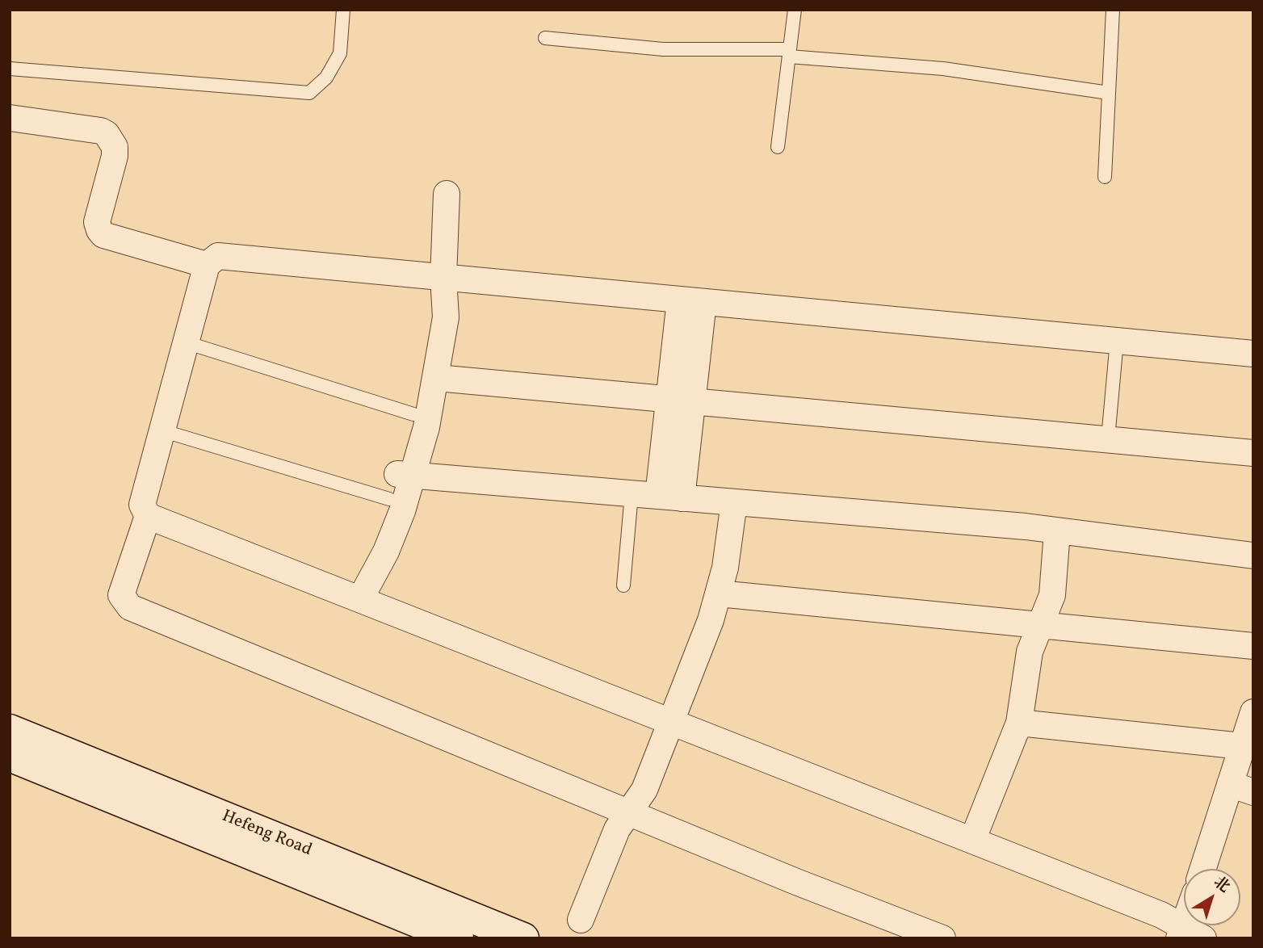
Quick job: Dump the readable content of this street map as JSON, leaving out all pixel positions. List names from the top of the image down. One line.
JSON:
{"streets":{"street":["Hefeng Road"]},"north":"top right"}
